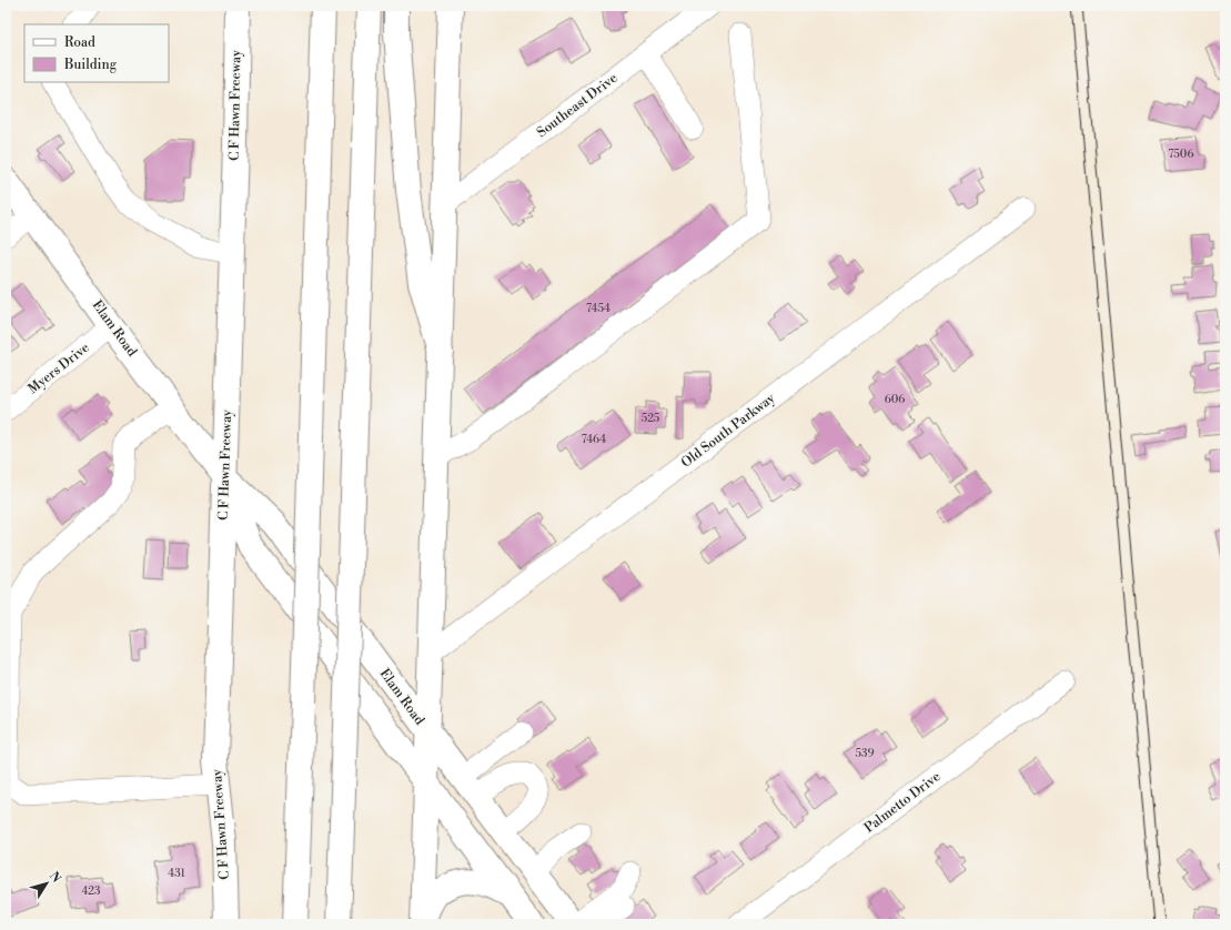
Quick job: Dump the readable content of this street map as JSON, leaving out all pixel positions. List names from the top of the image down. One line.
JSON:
{"streets":{"main road":["C F Hawn Freeway","Elam Road"],"street":["Southeast Drive","Myers Drive","Old South Parkway","Palmetto Drive"]},"crossings":[["C F Hawn Freeway","Elam Road"],["Elam Road","Myers Drive"]],"house_numbers":["7506","7454","606","525","7464","539","431","423"],"legend":["Road","Building"],"north":"top right"}
